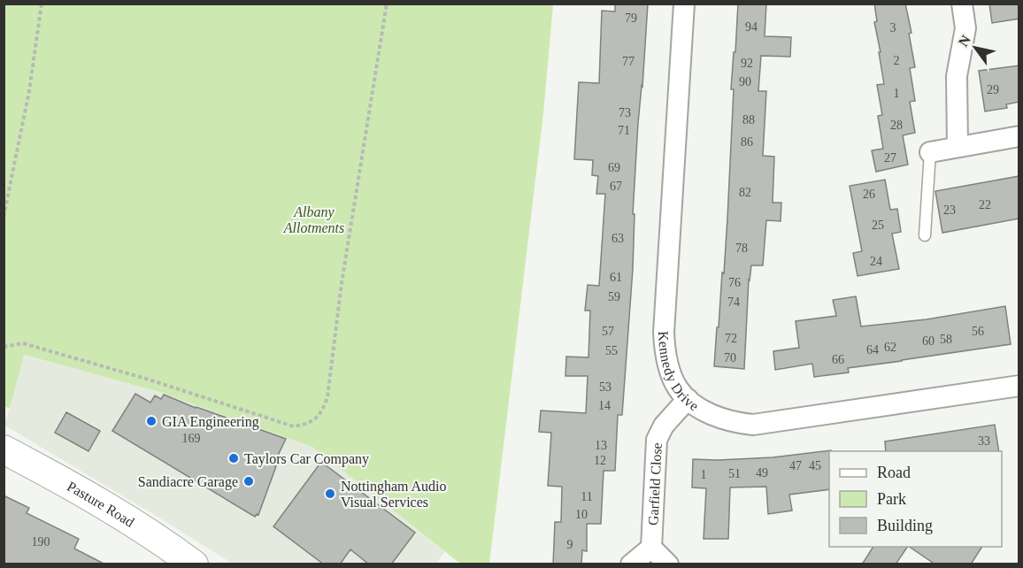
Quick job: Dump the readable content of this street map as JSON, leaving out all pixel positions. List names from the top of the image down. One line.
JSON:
{"streets":{"main road":["Pasture Road"],"street":["Kennedy Drive","Garfield Close"]},"crossings":[["Kennedy Drive","Garfield Close"]],"parks":["Albany Allotments"],"places":["GIA Engineering","Taylors Car Company","Sandiacre Garage","Nottingham Audio Visual Services"],"house_numbers":["79","94","3","2","77","92","90","29","1","73","88","28","71","86","27","69","67","82","26","22","23","25","63","78","24","61","76","59","74","57","56","72","58","60","62","64","55","70","66","53","14","169","33","13","12","47","45","49","51","1","11","10","190","9"],"legend":["Road","Park","Building"],"north":"top left"}
